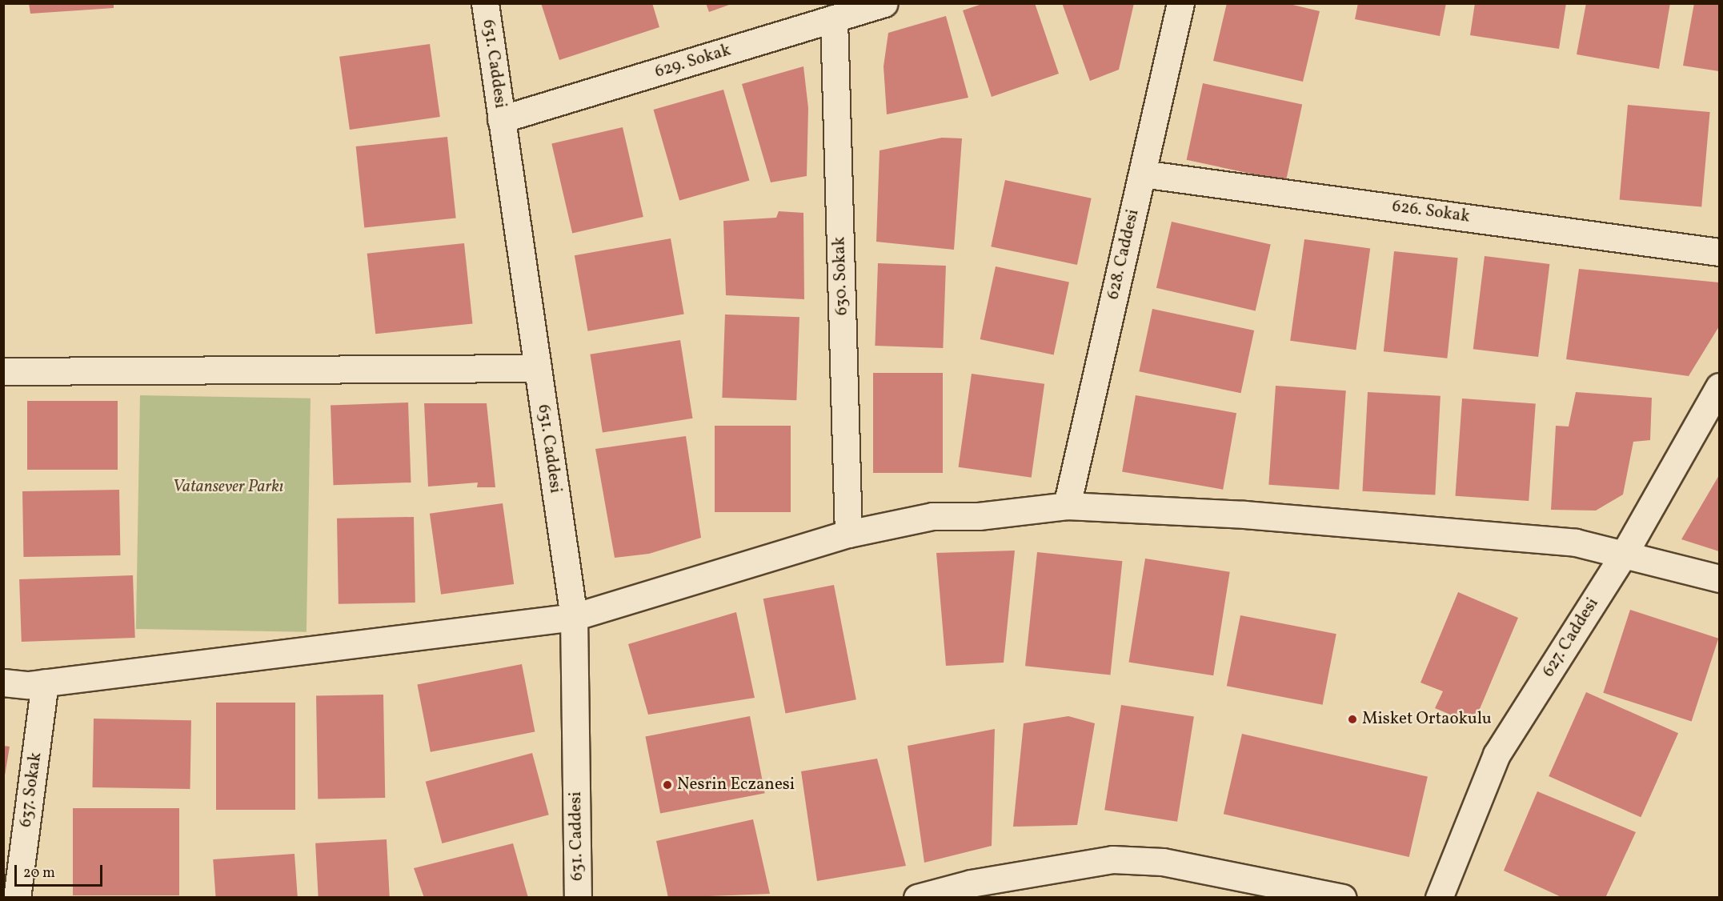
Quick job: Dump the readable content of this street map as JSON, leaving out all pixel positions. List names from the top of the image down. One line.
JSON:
{"streets":{"street":["629. Sokak","631. Caddesi","626. Sokak","628. Caddesi","630. Sokak","627. Caddesi","637. Sokak"]},"crossings":[["629. Sokak","631. Caddesi"],["629. Sokak","630. Sokak"],["626. Sokak","628. Caddesi"]],"parks":["Vatansever Parkı"],"places":["Misket Ortaokulu","Nesrin Eczanesi"],"scale_bar":"20 m"}
